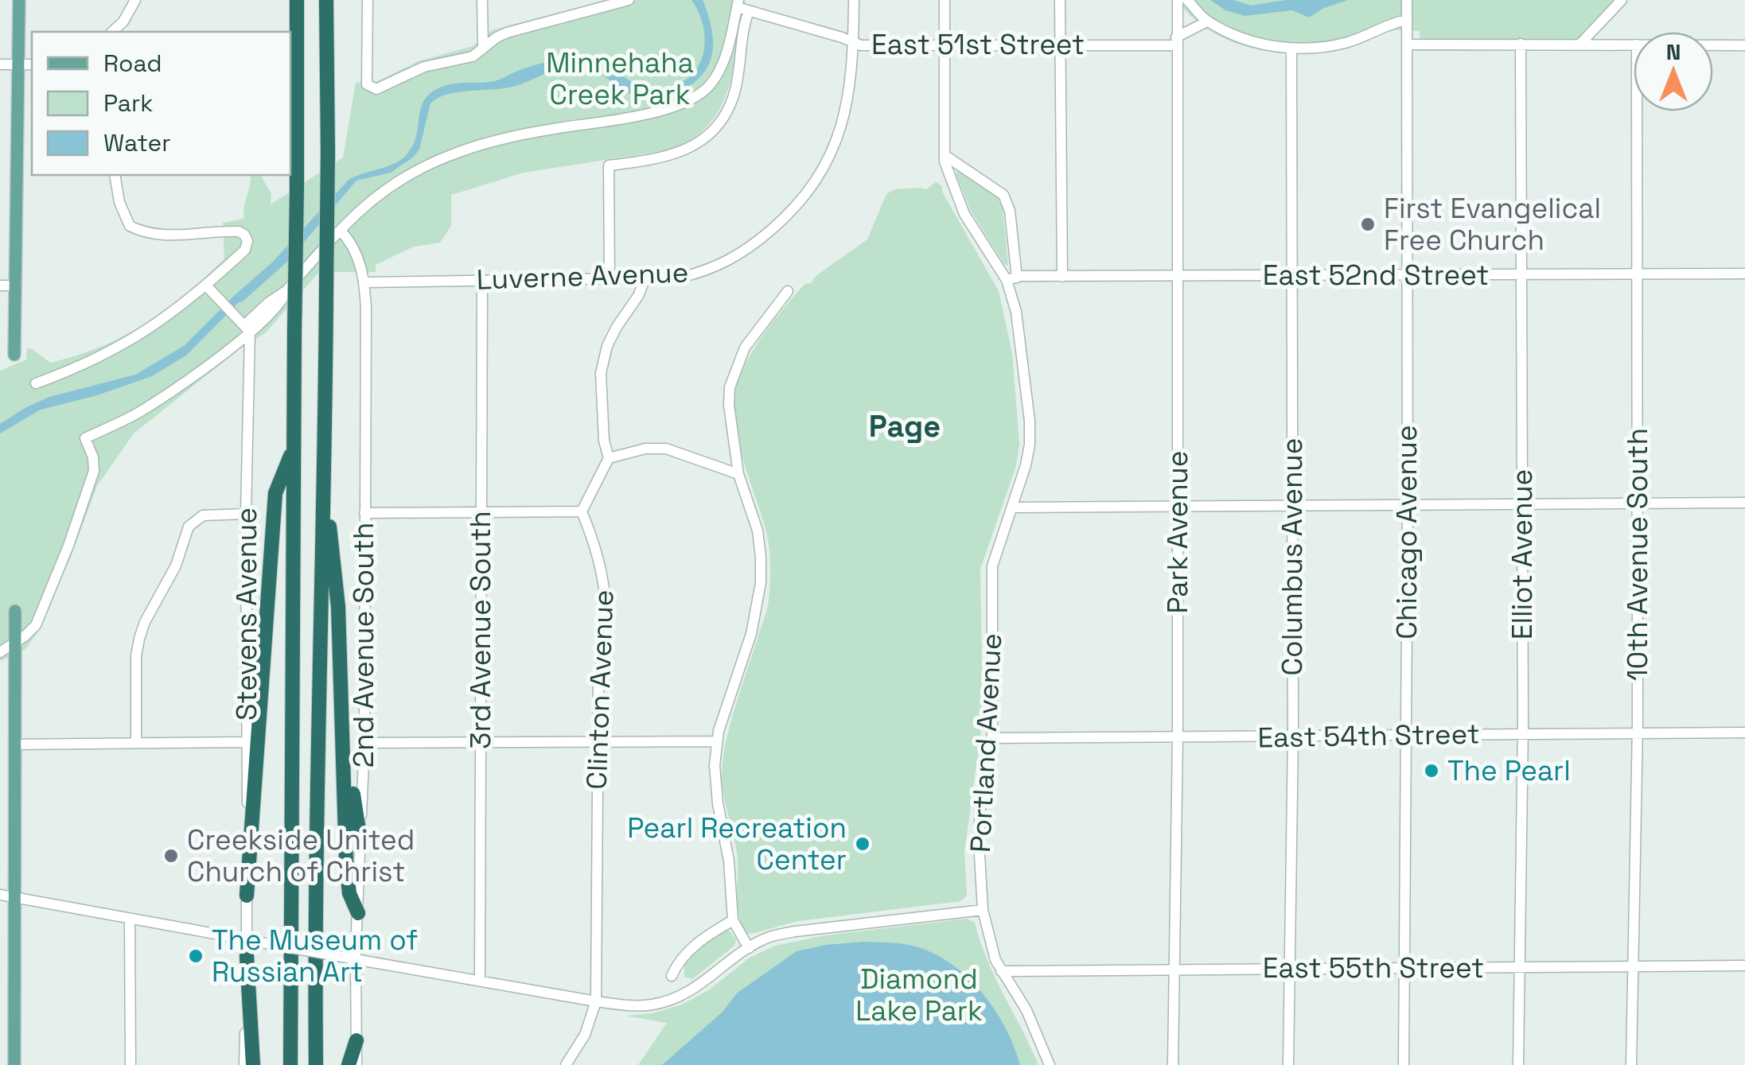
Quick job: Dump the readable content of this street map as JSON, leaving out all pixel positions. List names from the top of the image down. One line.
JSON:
{"streets":{"street":["East 51st Street","East 52nd Street","Luverne Avenue","Park Avenue","Chicago Avenue","Elliot Avenue","10th Avenue South","Columbus Avenue","Stevens Avenue","3rd Avenue South","2nd Avenue South","Clinton Avenue","East 54th Street","Portland Avenue","East 55th Street"]},"crossings":[["East 51st Street","Luverne Avenue"],["East 51st Street","Park Avenue"],["East 51st Street","Portland Avenue"],["East 52nd Street","Park Avenue"],["East 52nd Street","Chicago Avenue"],["East 52nd Street","Elliot Avenue"],["East 52nd Street","10th Avenue South"],["East 52nd Street","Columbus Avenue"],["East 52nd Street","Portland Avenue"],["Luverne Avenue","3rd Avenue South"],["Luverne Avenue","2nd Avenue South"],["Park Avenue","East 54th Street"],["Park Avenue","East 55th Street"],["Chicago Avenue","East 54th Street"],["Chicago Avenue","East 55th Street"],["Elliot Avenue","East 54th Street"],["Elliot Avenue","East 55th Street"],["10th Avenue South","East 54th Street"],["10th Avenue South","East 55th Street"],["Columbus Avenue","East 54th Street"],["Columbus Avenue","East 55th Street"],["East 54th Street","Portland Avenue"],["Portland Avenue","East 55th Street"]],"districts":["Page"],"parks":["Minnehaha Creek Park","Diamond Lake Park"],"places":["First Evangelical Free Church","The Pearl","Pearl Recreation Center","Creekside United Church of Christ","The Museum of Russian Art"],"legend":["Road","Park","Water"],"north":"top"}
